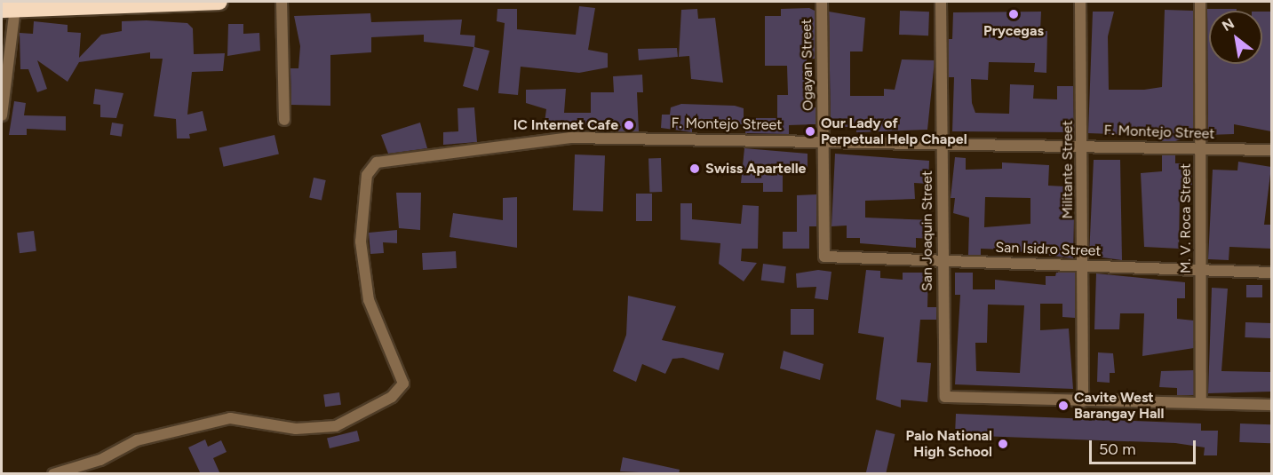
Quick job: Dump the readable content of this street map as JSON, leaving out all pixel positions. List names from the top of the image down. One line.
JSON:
{"streets":{"street":["Ogayan Street","F. Montejo Street","Militante Street","M. V. Roca Street","San Joaquin Street","San Isidro Street"]},"crossings":[["Ogayan Street","F. Montejo Street"],["Ogayan Street","San Isidro Street"],["F. Montejo Street","Militante Street"],["F. Montejo Street","M. V. Roca Street"],["F. Montejo Street","San Joaquin Street"],["Militante Street","San Joaquin Street"],["Militante Street","San Isidro Street"],["M. V. Roca Street","San Isidro Street"],["San Joaquin Street","San Isidro Street"]],"places":["Prycegas","IC Internet Cafe","Our Lady of Perpetual Help Chapel","Swiss Apartelle","Cavite West Barangay Hall","Palo National High School"],"scale_bar":"50 m","north":"top left"}
